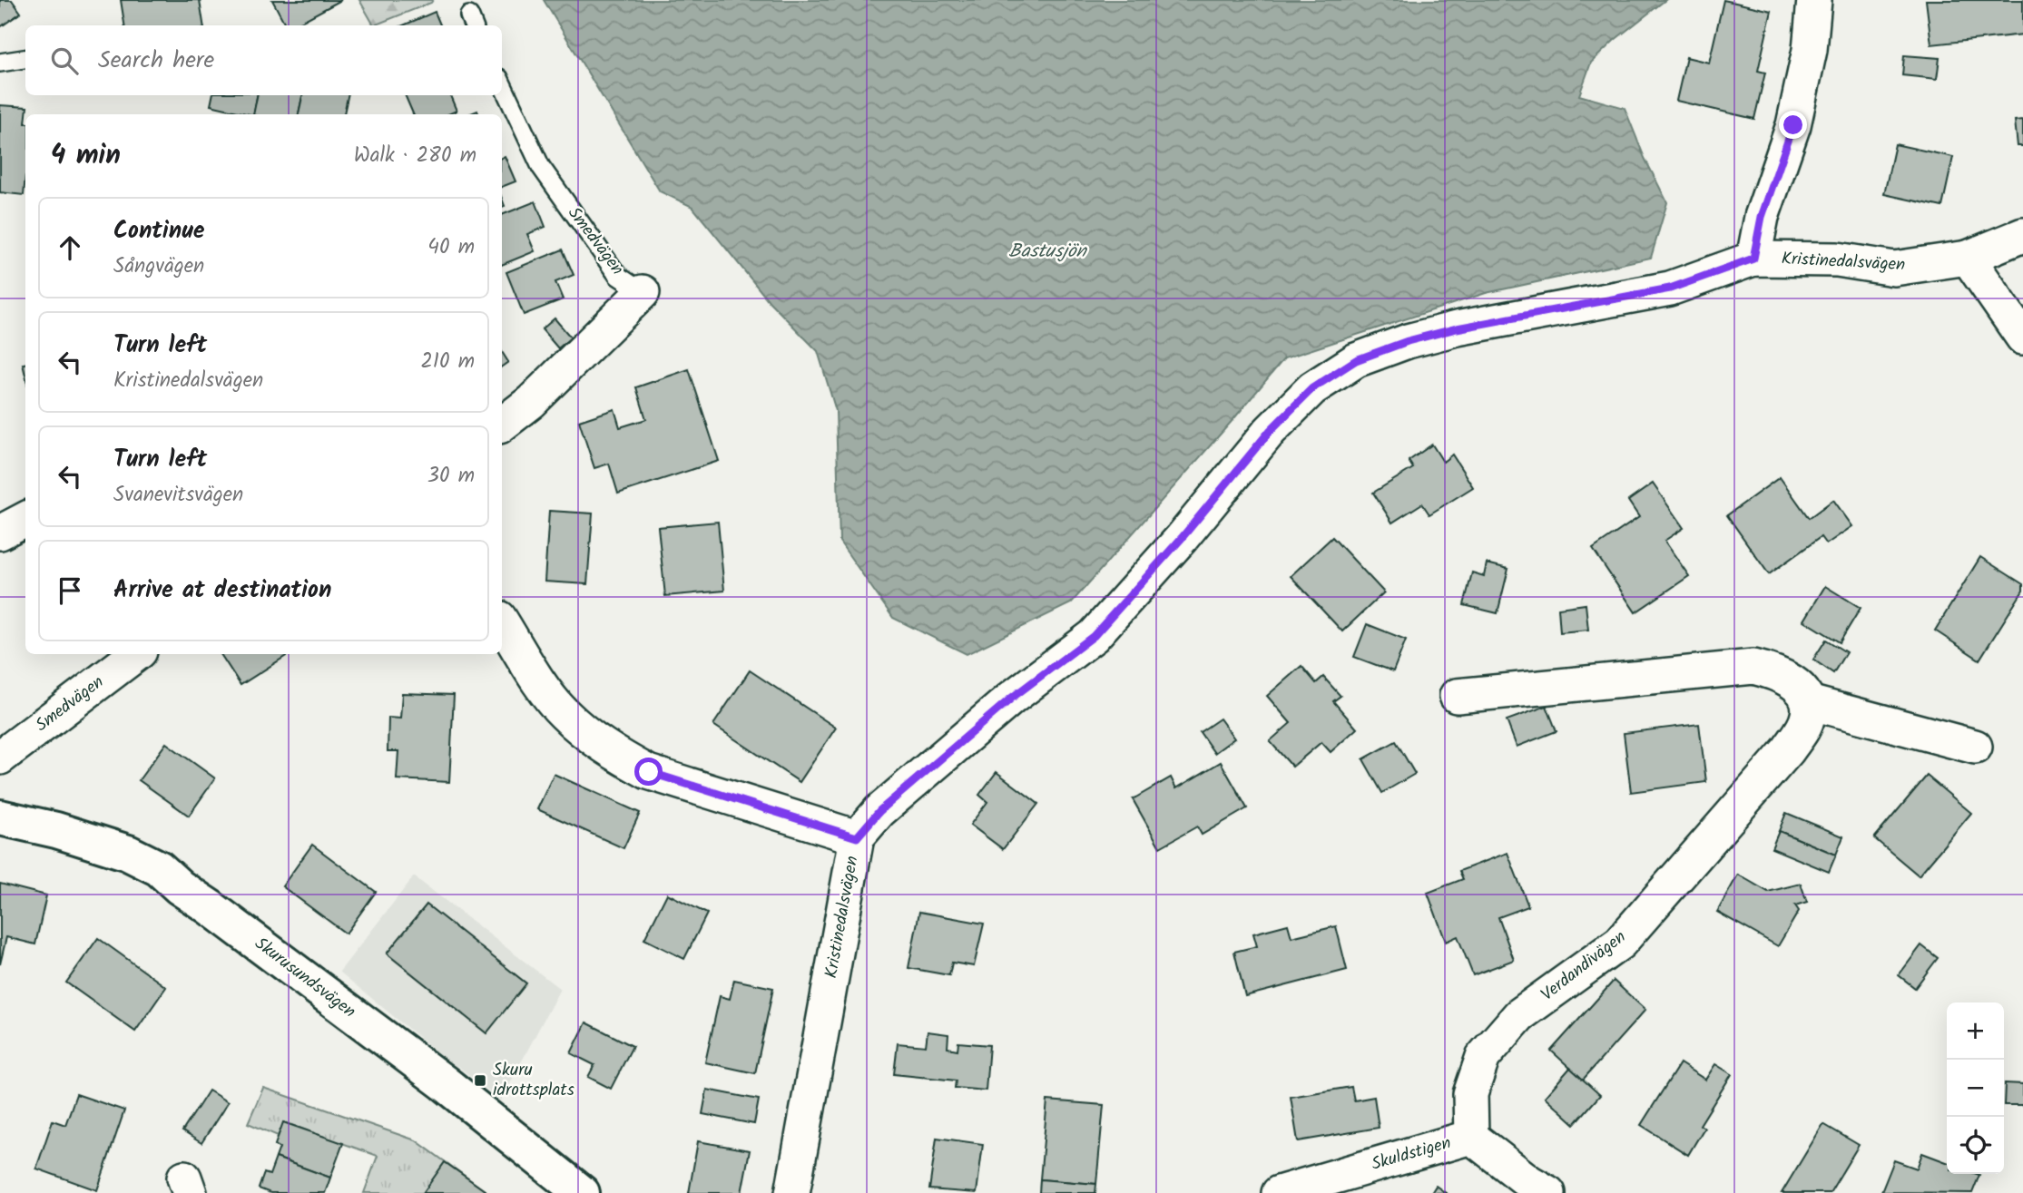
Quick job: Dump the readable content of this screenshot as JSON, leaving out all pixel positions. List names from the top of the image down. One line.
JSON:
{"streets":{"street":["Smedvägen","Kristinedalsvägen","Verdandivägen","Skurusundsvägen","Skuldstigen"]},"crossings":[["Verdandivägen","Skuldstigen"]],"water":["Bastusjön"],"places":{"transit":["Skuru idrottsplats"]},"page":{"search":"Search here","heading":["4 min","Walk · 280 m"],"list":[["Continue","Sångvägen","40 m"],["Turn left","Kristinedalsvägen","210 m"],["Turn left","Svanevitsvägen","30 m"],"Arrive at destination"],"map_buttons":["+","−"]}}
